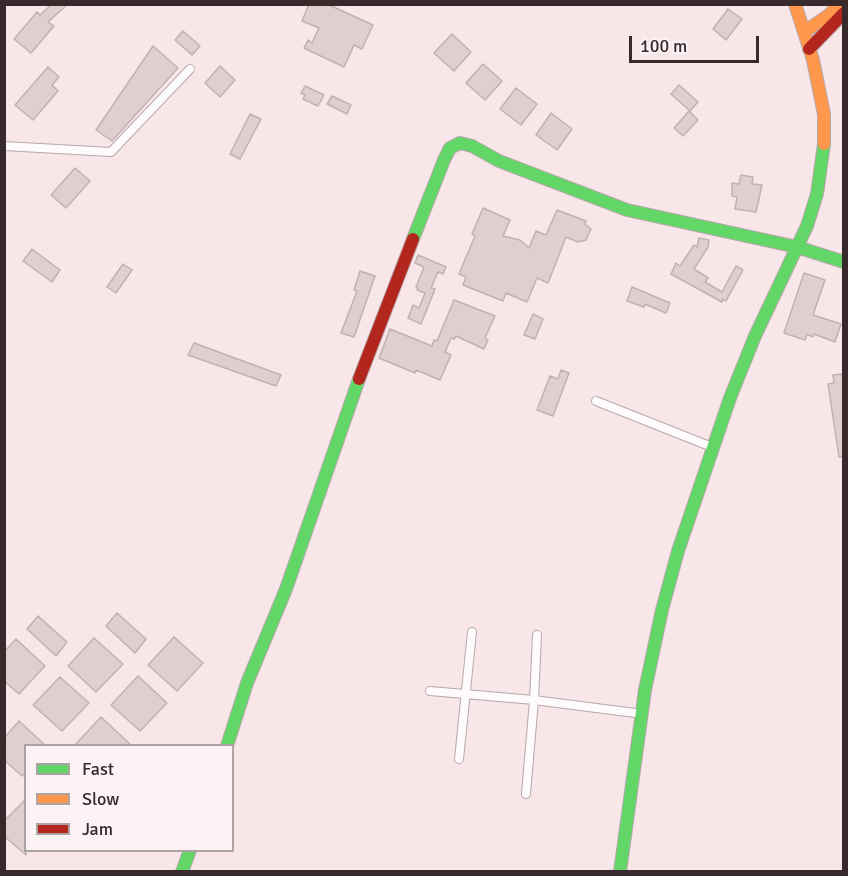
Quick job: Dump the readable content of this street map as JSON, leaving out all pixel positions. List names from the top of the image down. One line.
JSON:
{"legend":["Fast","Slow","Jam"],"scale_bar":"100 m"}
